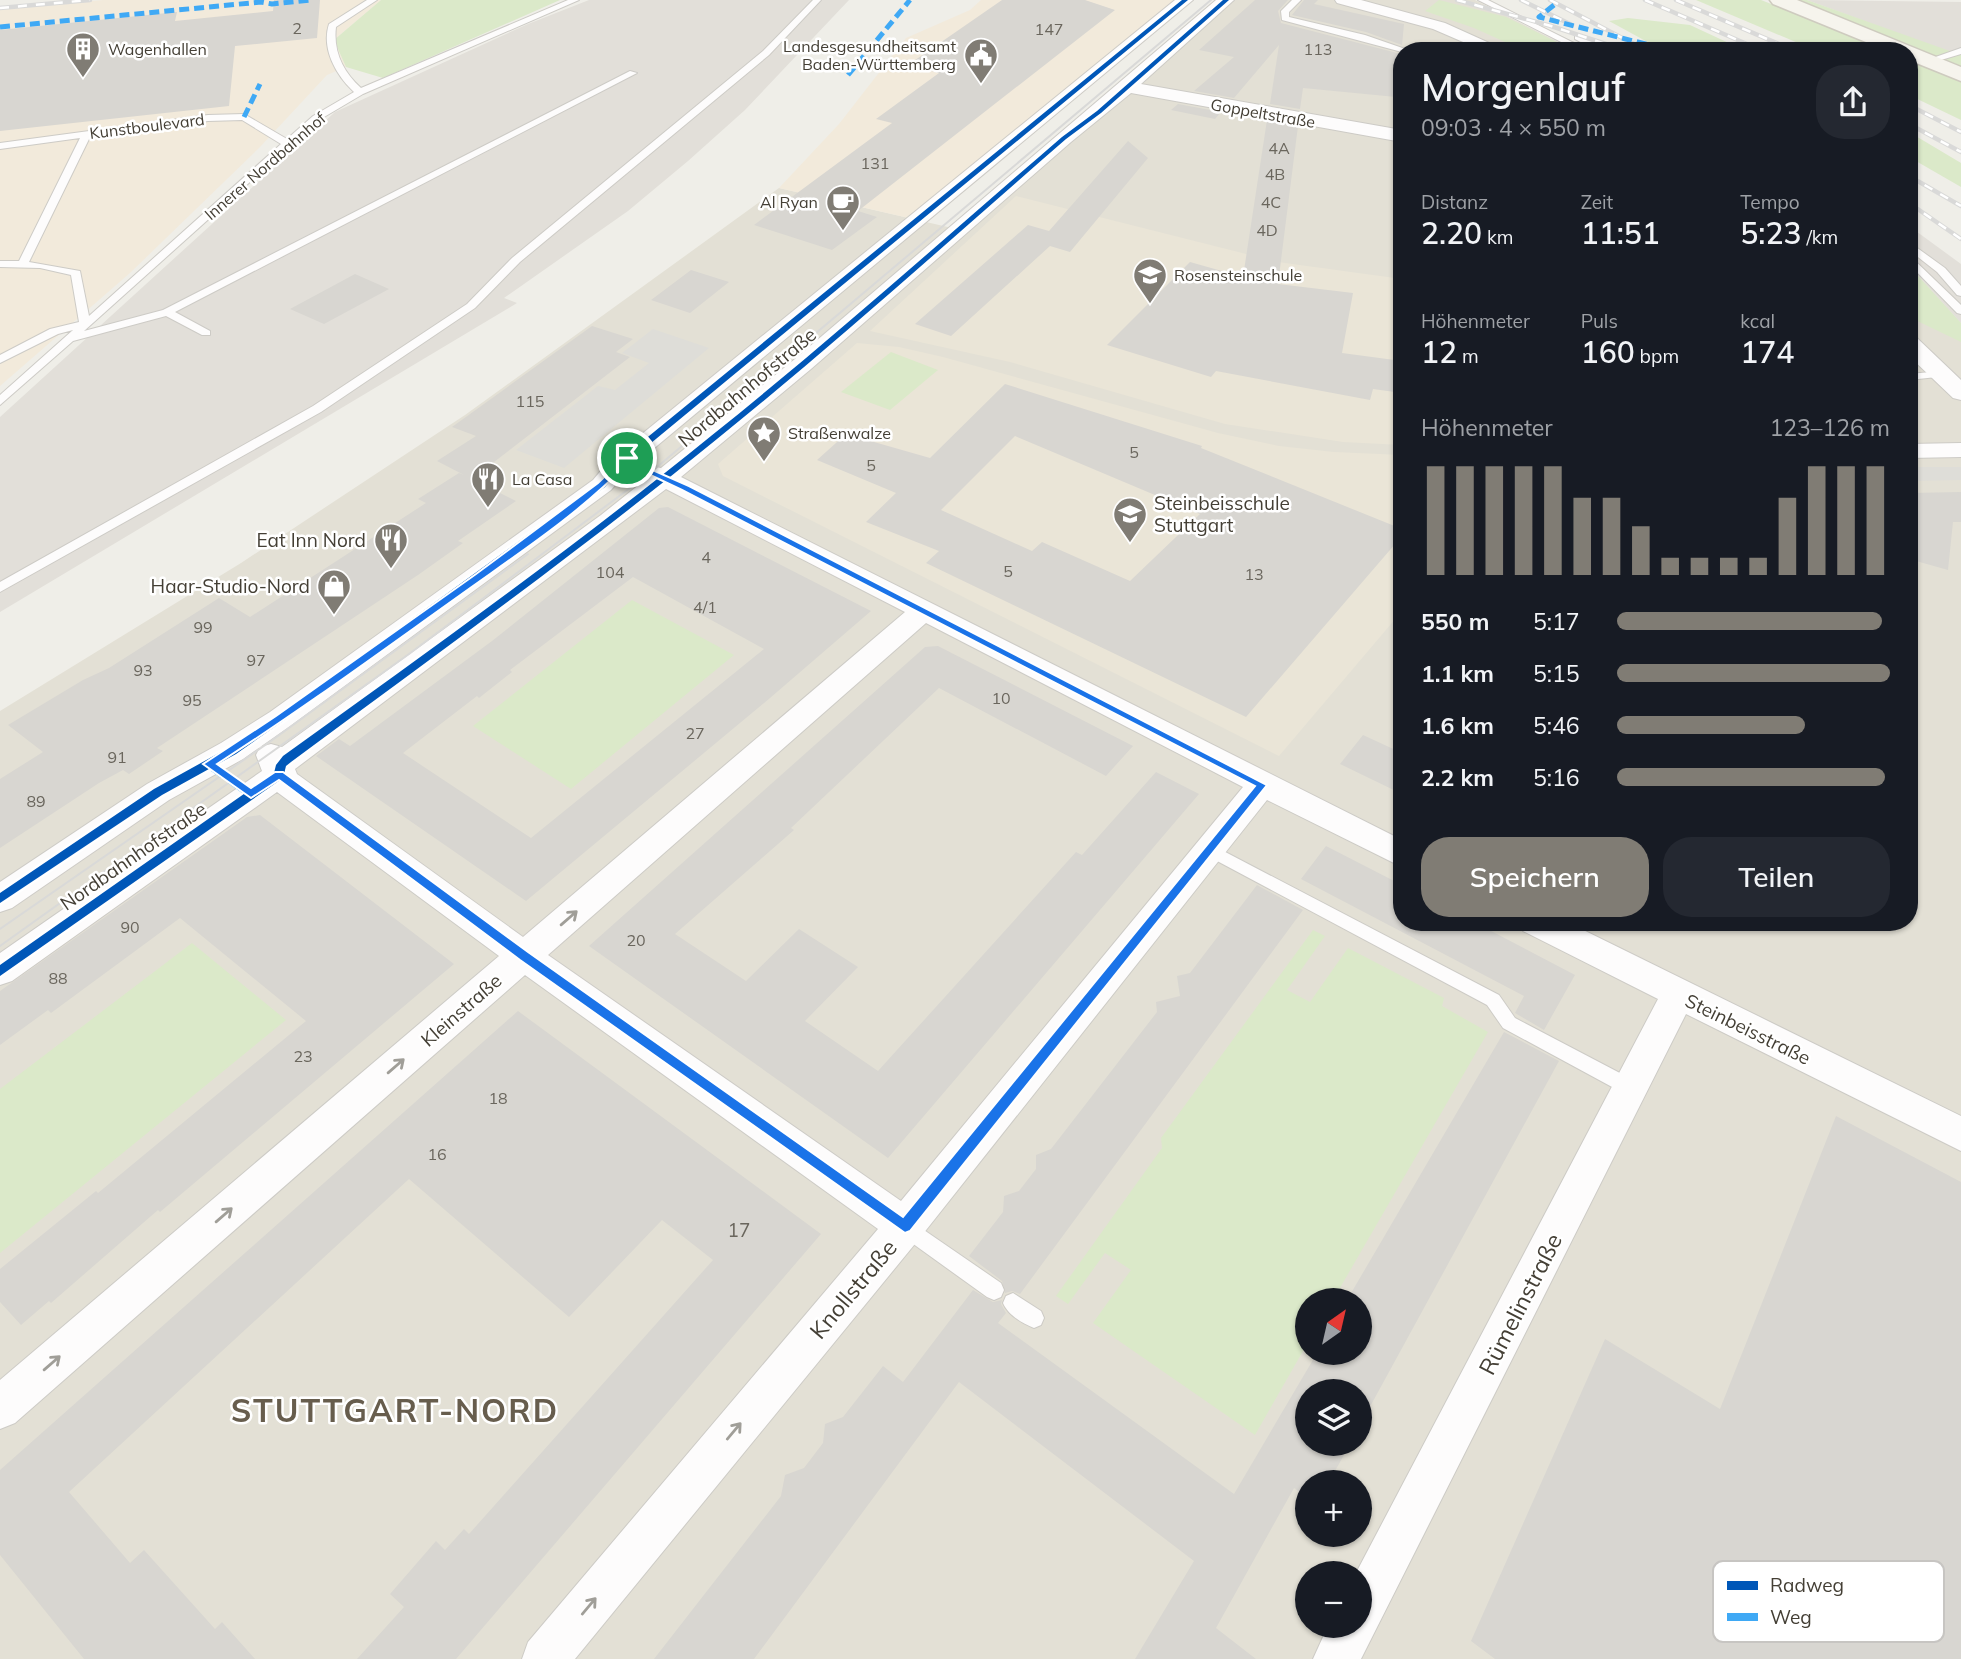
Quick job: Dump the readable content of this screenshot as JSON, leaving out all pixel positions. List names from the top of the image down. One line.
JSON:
{"streets":{"street":["Goppeltstraße","Nordbahnhofstraße","Kleinstraße","Steinbeisstraße","Knollstraße","Rümelinstraße"],"lane":["Kunstboulevard","Innerer Nordbahnhof"]},"crossings":[["Goppeltstraße","Nordbahnhofstraße"],["Kunstboulevard","Innerer Nordbahnhof"],["Steinbeisstraße","Rümelinstraße"]],"one_way":["Kleinstraße","Knollstraße"],"districts":["STUTTGART-NORD"],"places":{"building":["Wagenhallen"],"public building":["Landesgesundheitsamt Baden-Württemberg"],"cafe":["Al Ryan"],"school or university":["Rosensteinschule","Steinbeisschule Stuttgart"],"place":["Straßenwalze"],"restaurant":["La Casa","Eat Inn Nord"],"shop":["Haar-Studio-Nord"]},"house_numbers":["2","147","113","4A","131","4B","4C","4D","115","5","5","4","5","104","13","4/1","99","97","93","10","95","27","91","89","90","20","88","23","18","16","17"],"legend":["Radweg","Weg"],"north":"top right","page":{"heading":["Morgenlauf","09:03 · 4 × 550 m"],"stats":[["Distanz","2.20 km"],["Zeit","11:51"],["Tempo","5:23 /km"],["Höhenmeter","12 m"],["Puls","160 bpm"],["kcal","174"]],"chart":["Höhenmeter","123–126 m"],"list":[{"name":"550 m","note":"5:17"},{"name":"1.1 km","note":"5:15"},{"name":"1.6 km","note":"5:46"},{"name":"2.2 km","note":"5:16"}],"buttons":["Speichern","Teilen"],"map_buttons":["+","−"]}}
